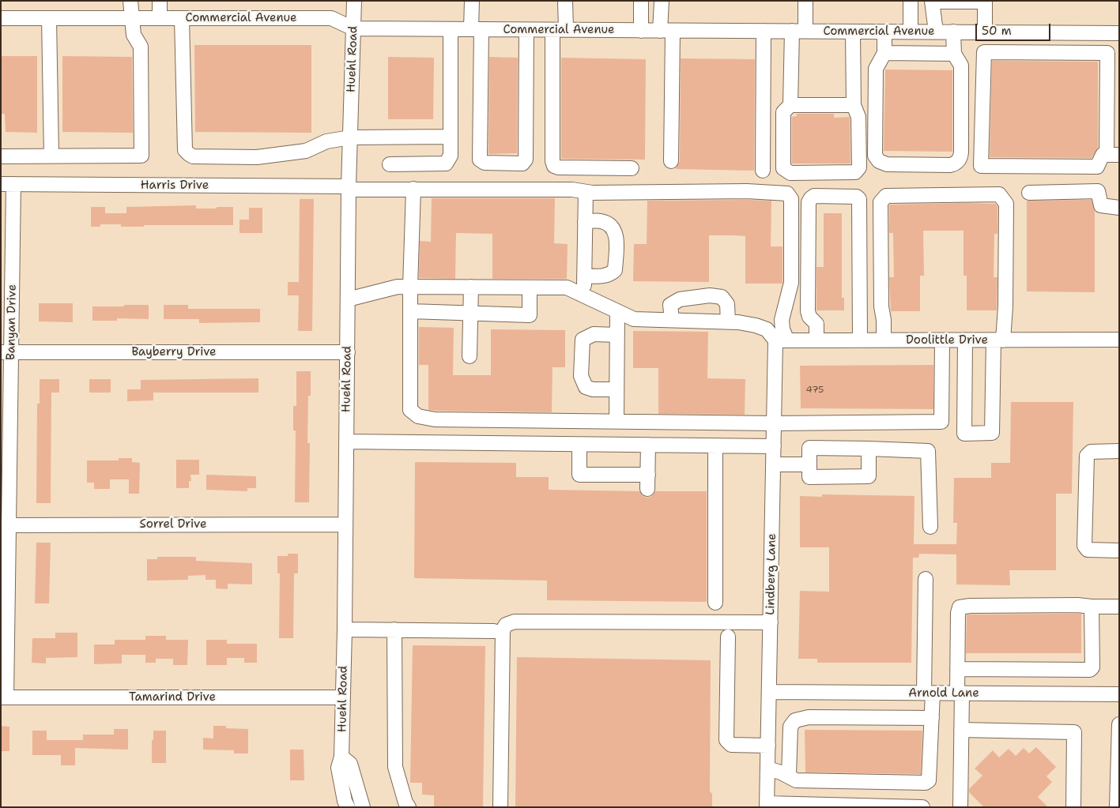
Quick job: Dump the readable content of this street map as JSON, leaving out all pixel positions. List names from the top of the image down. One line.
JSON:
{"streets":{"street":["Commercial Avenue","Huehl Road","Harris Drive","Banyan Drive","Doolittle Drive","Bayberry Drive","Sorrel Drive","Lindberg Lane","Arnold Lane","Tamarind Drive"]},"crossings":[["Commercial Avenue","Huehl Road"],["Huehl Road","Harris Drive"],["Huehl Road","Bayberry Drive"],["Huehl Road","Sorrel Drive"],["Huehl Road","Tamarind Drive"],["Harris Drive","Banyan Drive"],["Harris Drive","Lindberg Lane"],["Banyan Drive","Bayberry Drive"],["Banyan Drive","Sorrel Drive"],["Banyan Drive","Tamarind Drive"],["Doolittle Drive","Lindberg Lane"],["Lindberg Lane","Arnold Lane"]],"house_numbers":["475"],"scale_bar":"50 m"}
